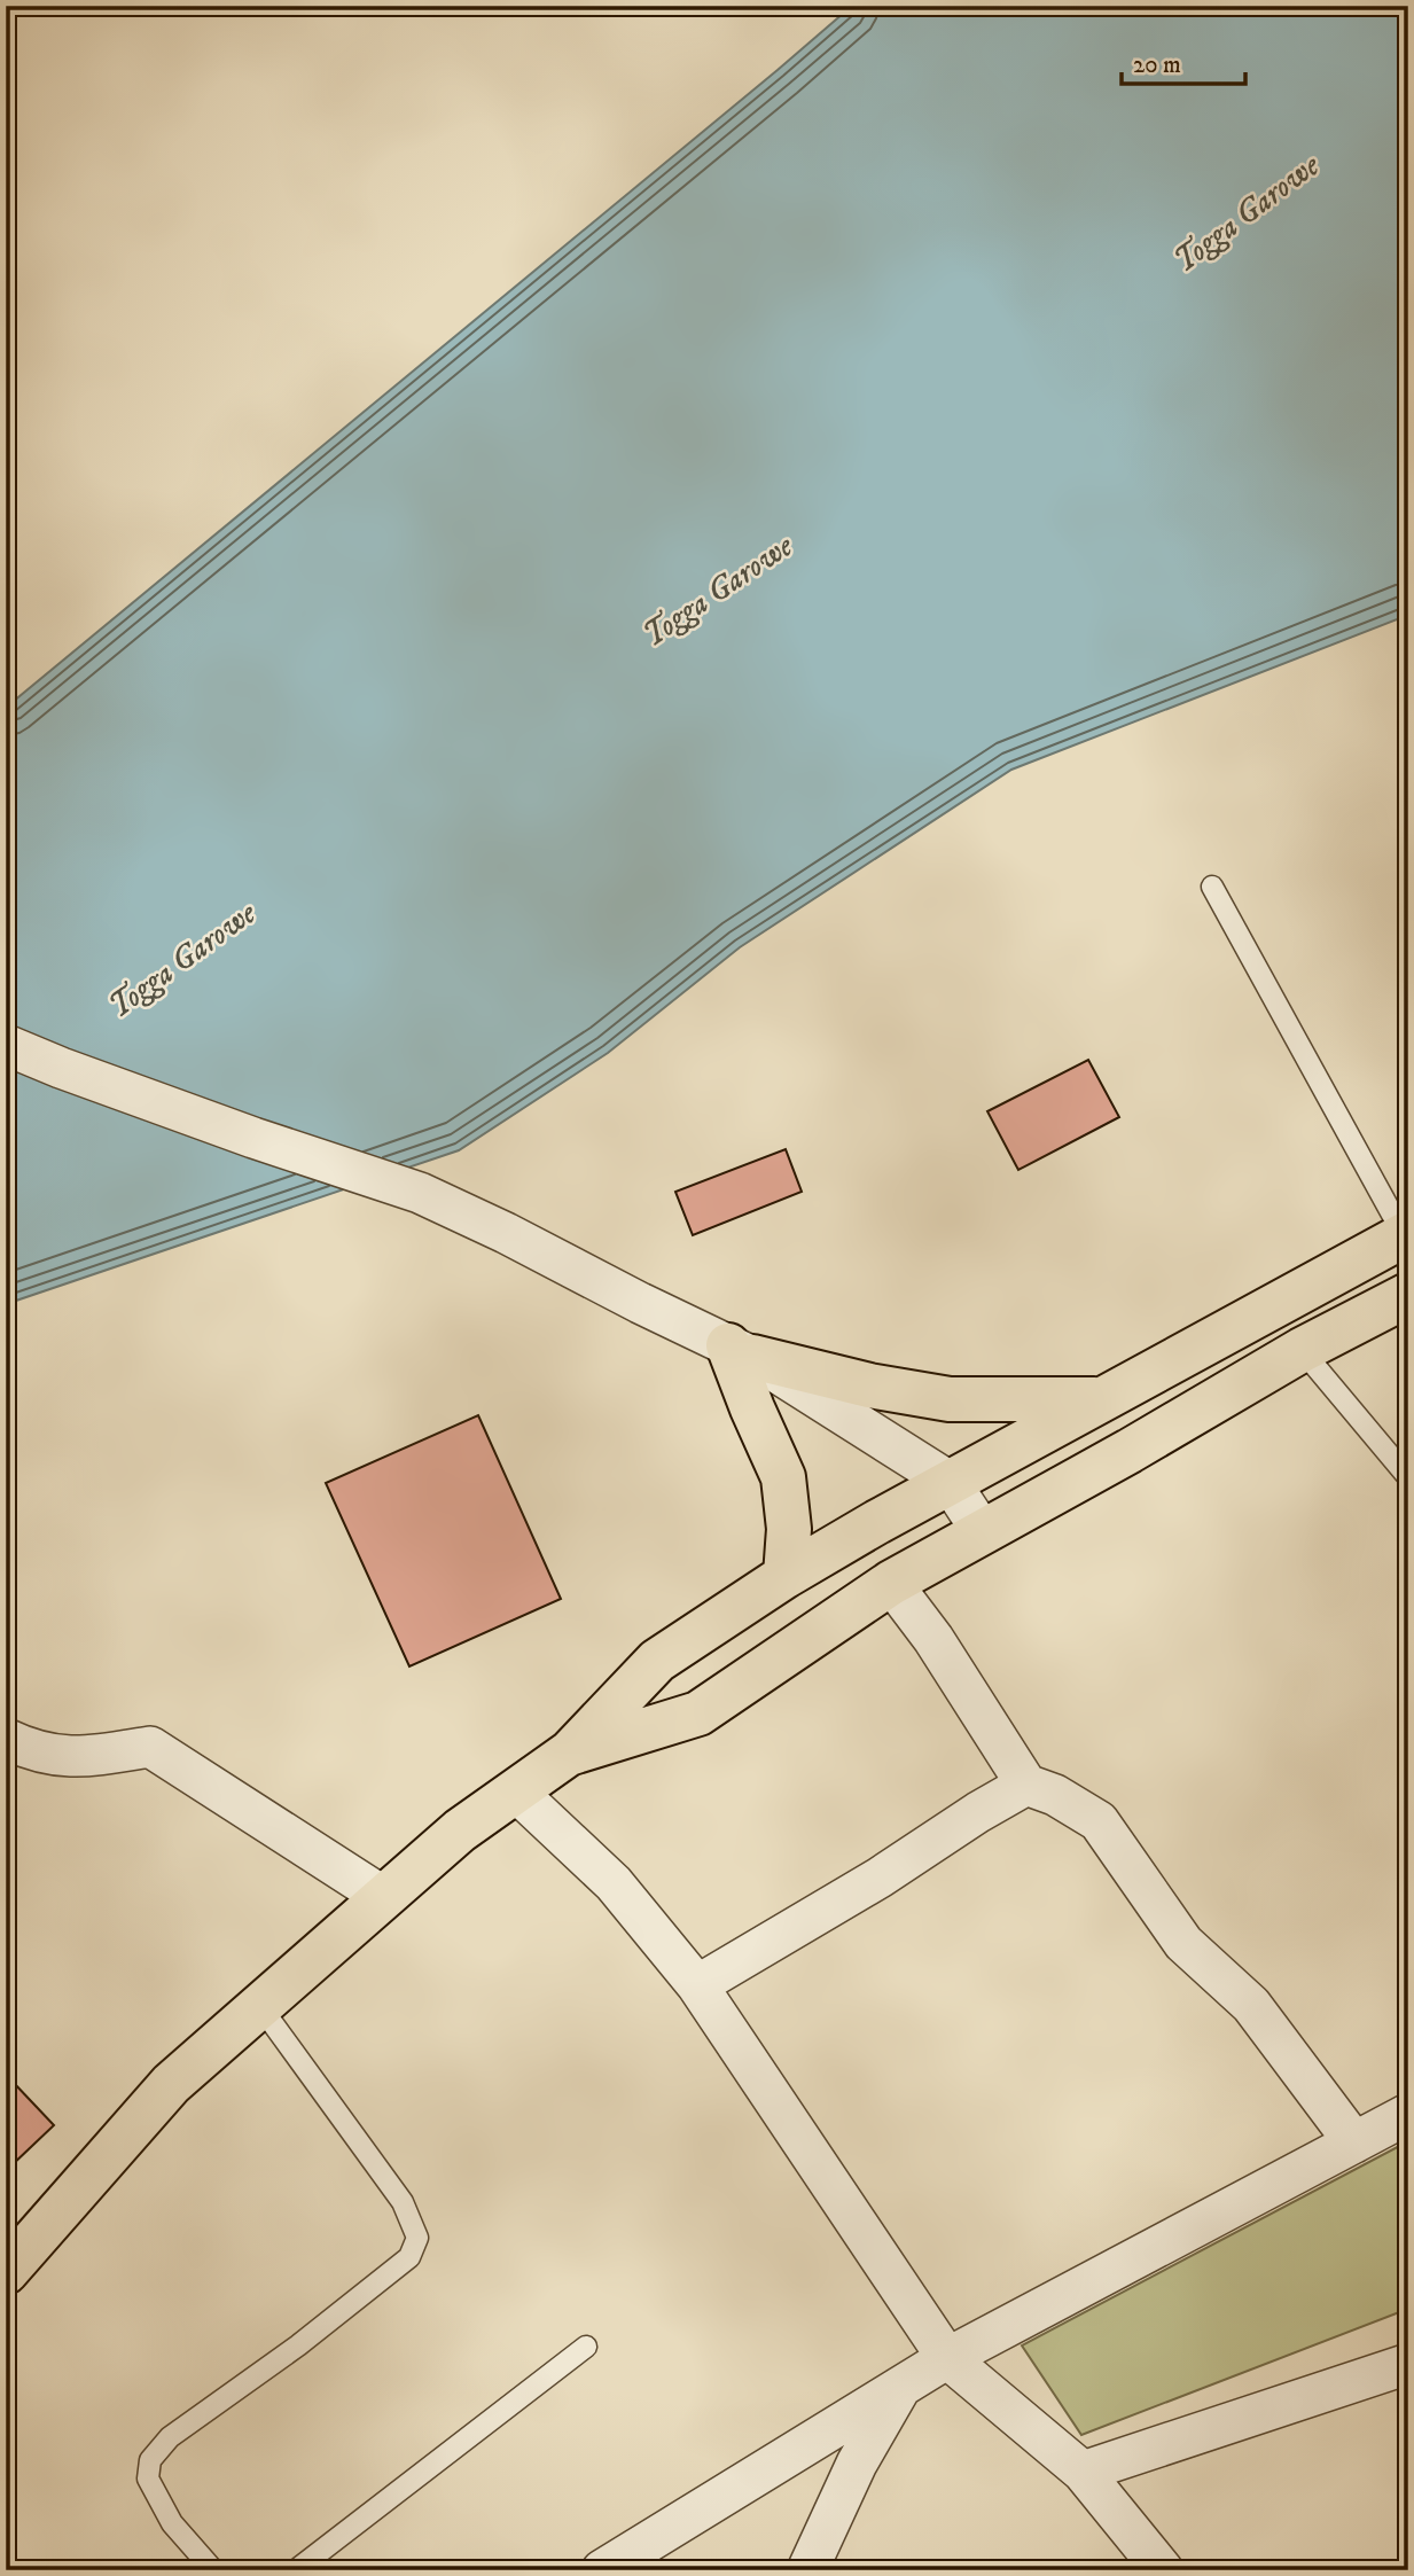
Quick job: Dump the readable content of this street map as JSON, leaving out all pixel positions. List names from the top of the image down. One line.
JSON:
{"water":["Togga Garowe"],"scale_bar":"20 m"}
